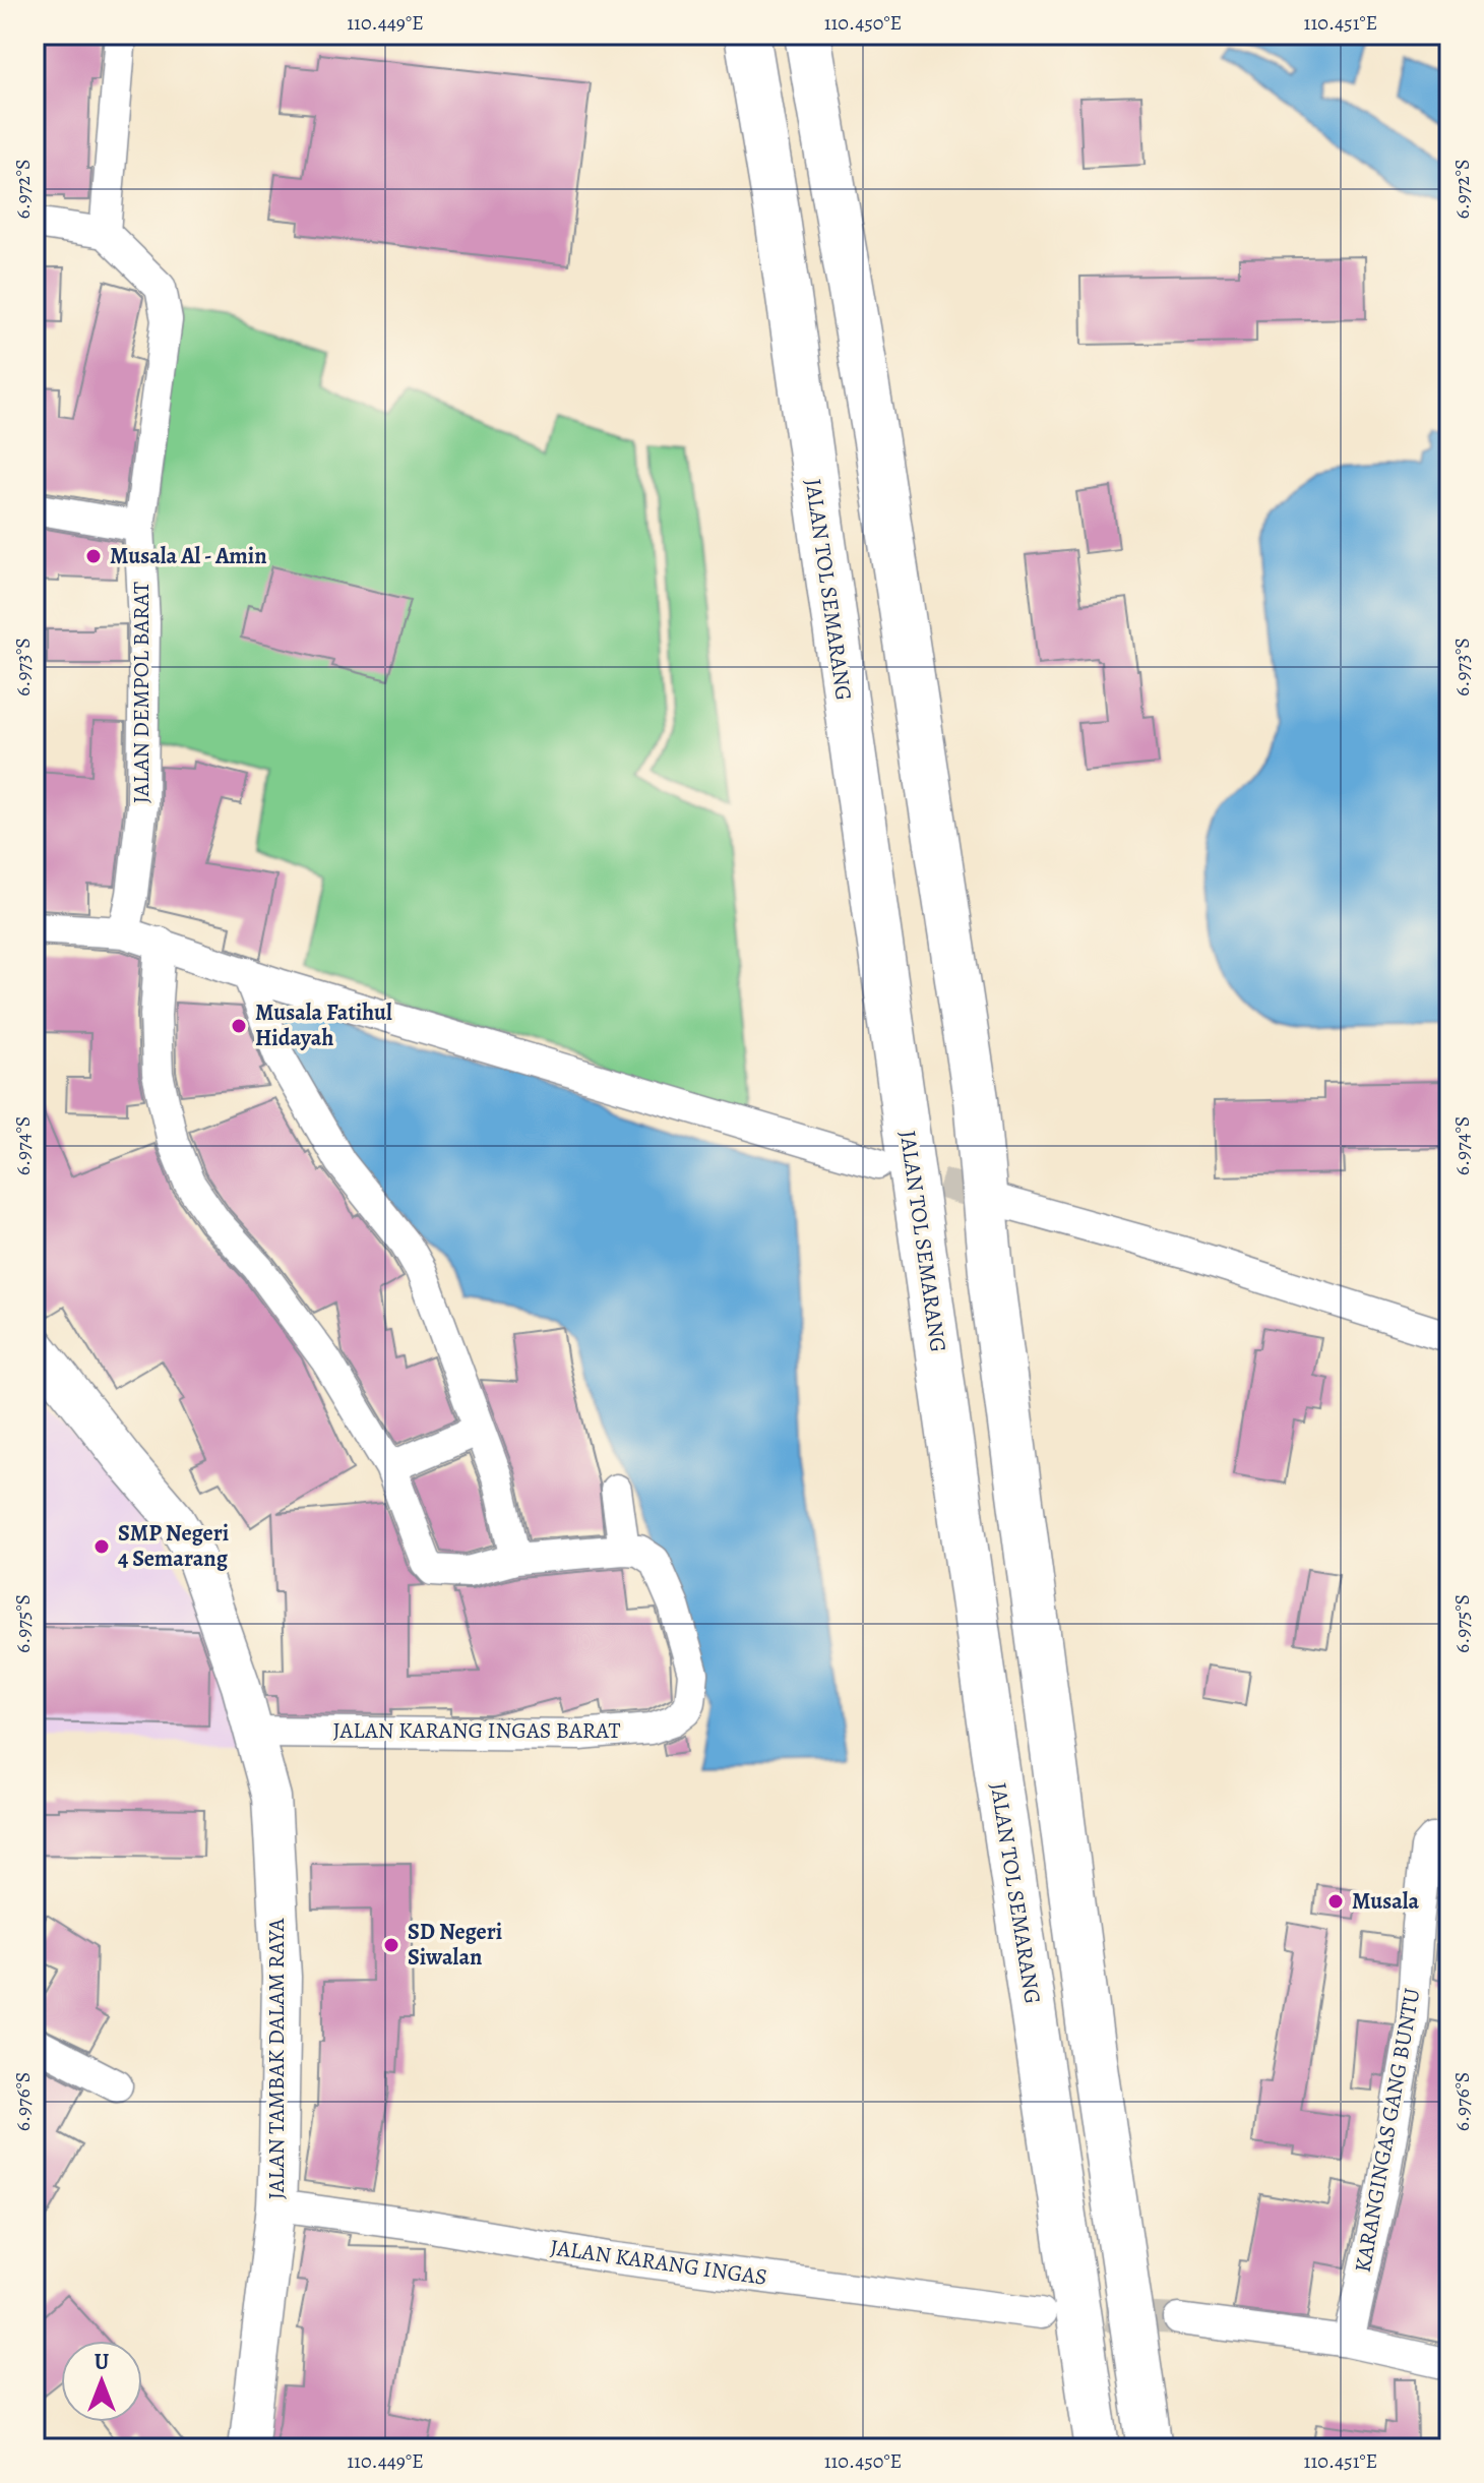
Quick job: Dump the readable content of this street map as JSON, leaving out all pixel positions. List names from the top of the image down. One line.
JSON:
{"streets":{"highway":["JALAN TOL SEMARANG"],"street":["JALAN DEMPOL BARAT","JALAN KARANG INGAS BARAT","JALAN TAMBAK DALAM RAYA","KARANGINGAS GANG BUNTU","JALAN KARANG INGAS"]},"crossings":[["JALAN KARANG INGAS BARAT","JALAN TAMBAK DALAM RAYA"],["JALAN TAMBAK DALAM RAYA","JALAN KARANG INGAS"]],"places":["Musala Al - Amin","Musala Fatihul Hidayah","SMP Negeri 4 Semarang","Musala","SD Negeri Siwalan"],"north":"top","coordinates":["110.449°E","110.450°E","110.451°E","6.972°S","6.973°S","6.974°S","6.975°S","6.976°S"]}
